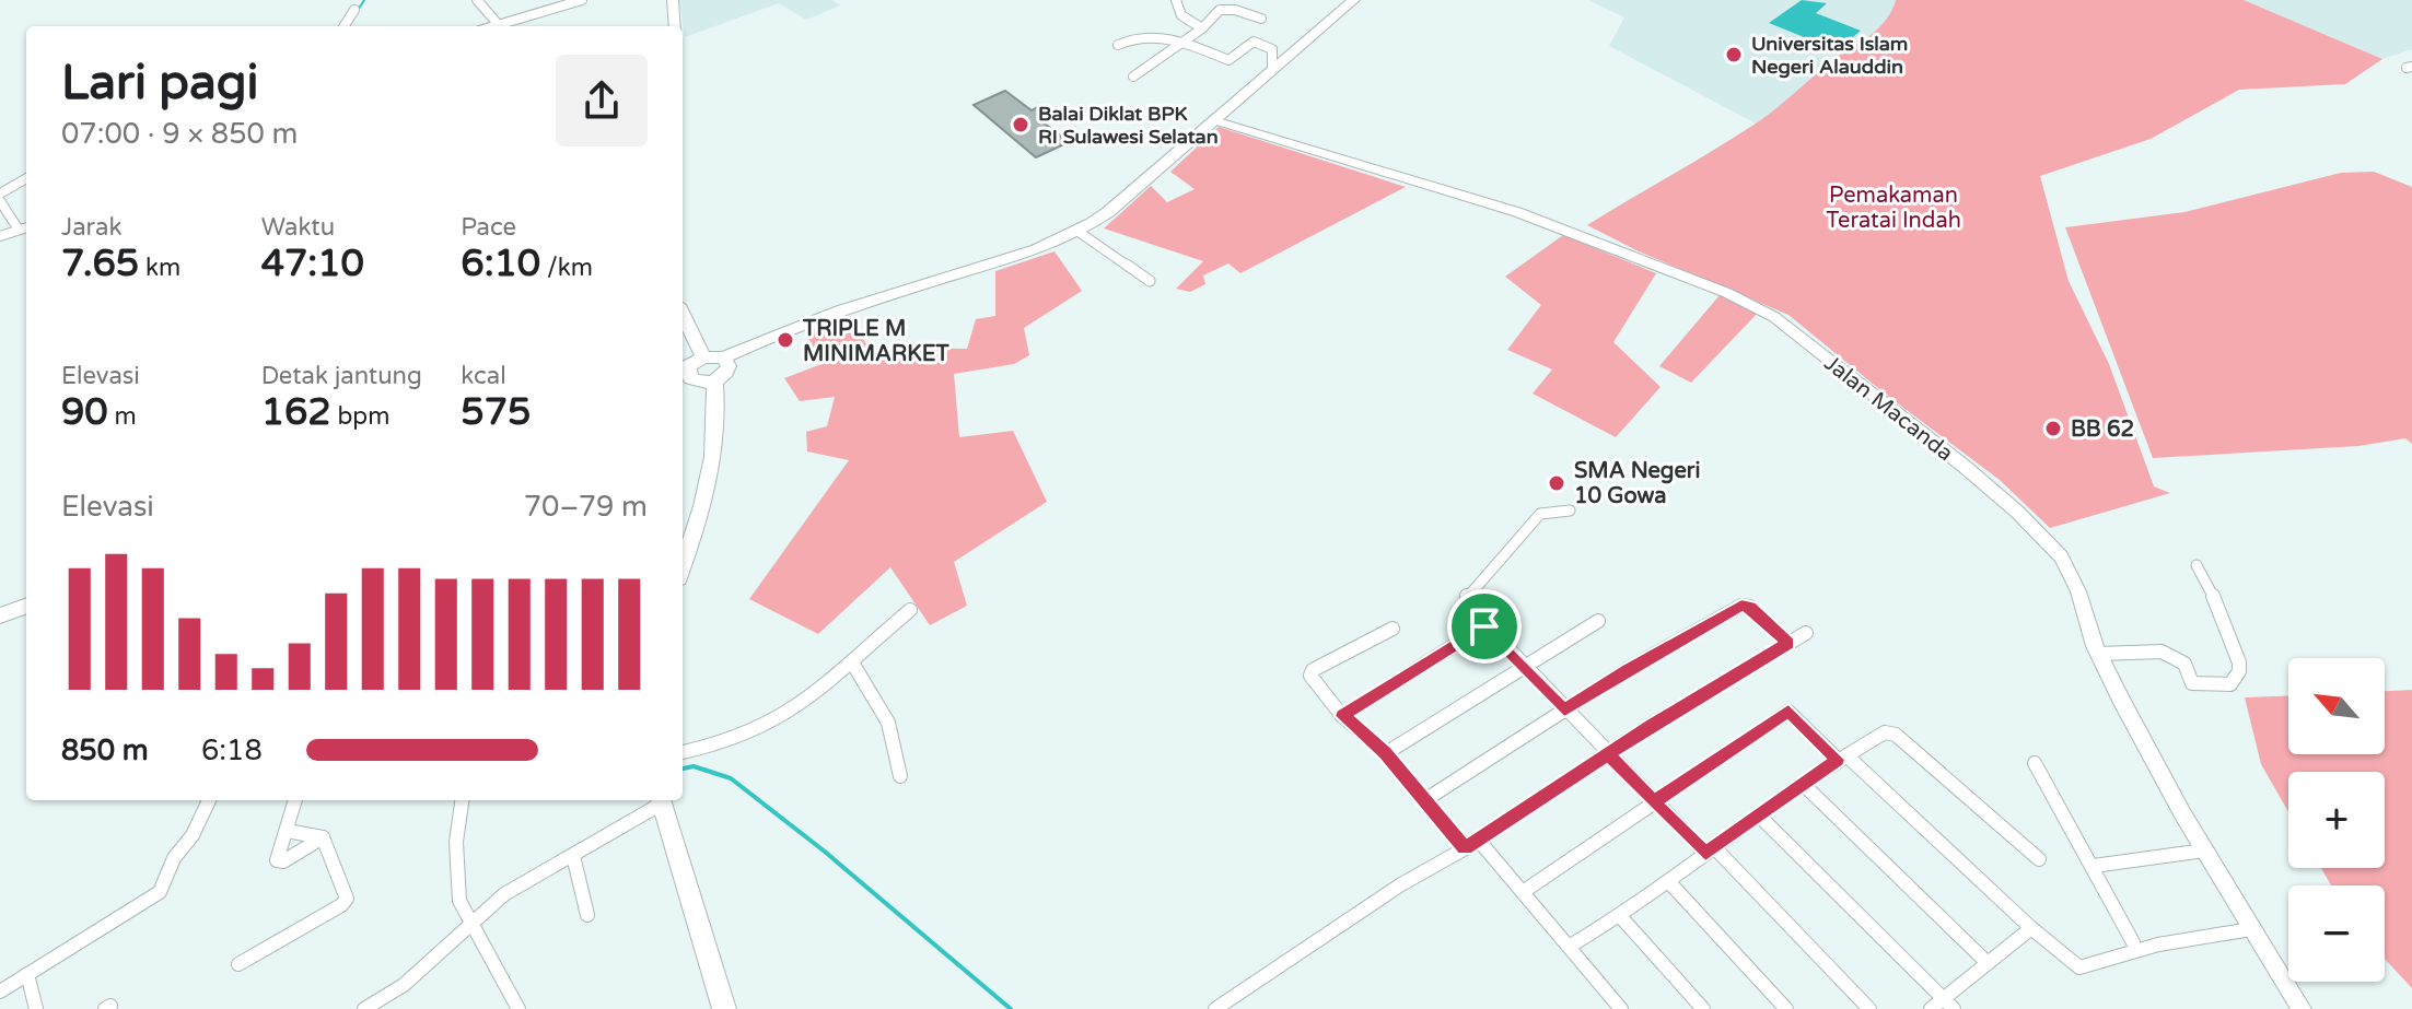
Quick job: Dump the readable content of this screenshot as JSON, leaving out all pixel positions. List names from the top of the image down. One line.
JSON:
{"streets":{"street":["Jalan Macanda"]},"parks":["Pemakaman Teratai Indah"],"places":["Universitas Islam Negeri Alauddin","Balai Diklat BPK RI Sulawesi Selatan","TRIPLE M MINIMARKET","BB 62","SMA Negeri 10 Gowa"],"north":"top left","page":{"heading":["Lari pagi","07:00 · 9 × 850 m"],"stats":[["Jarak","7.65 km"],["Waktu","47:10"],["Pace","6:10 /km"],["Elevasi","90 m"],["Detak jantung","162 bpm"],["kcal","575"]],"chart":["Elevasi","70–79 m"],"map_buttons":["+","−"],"list":[{"name":"850 m","note":"6:18"}]}}
